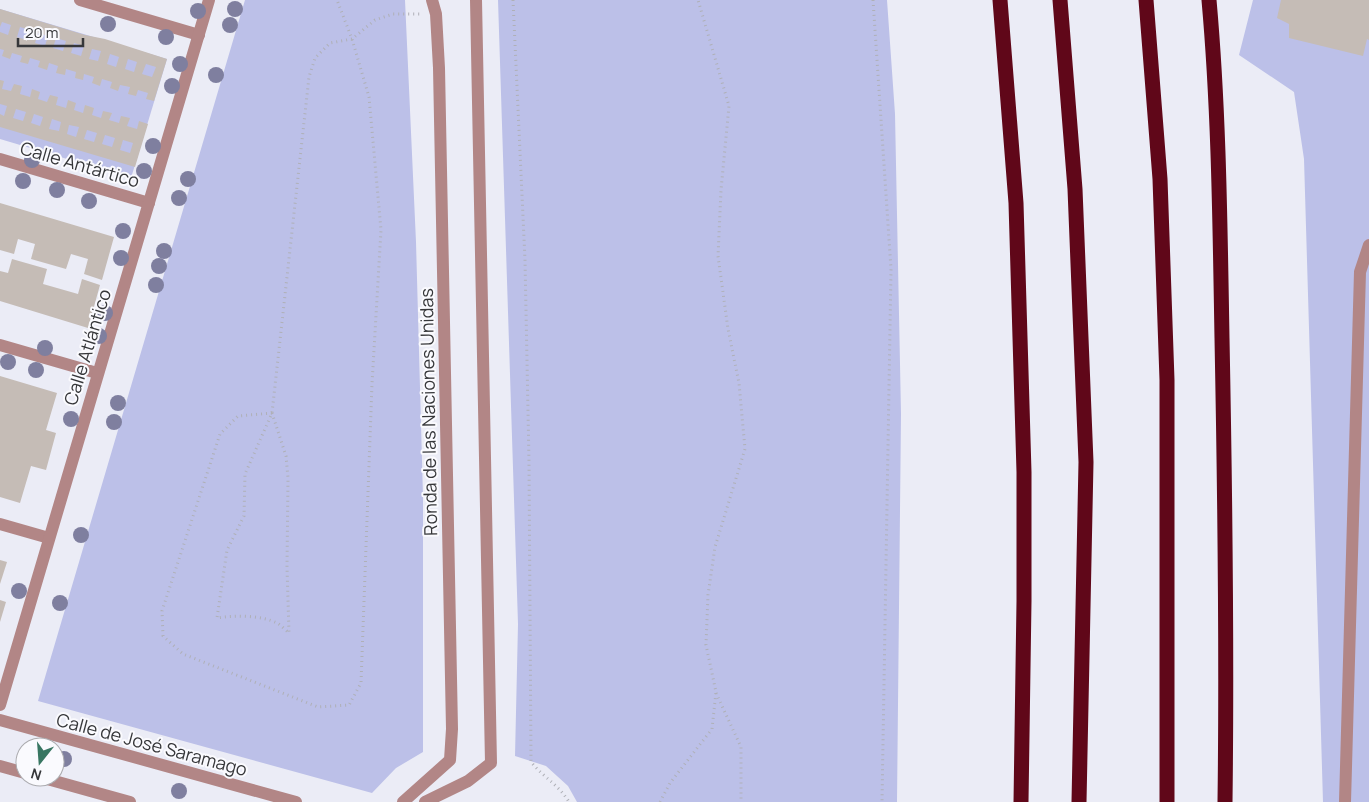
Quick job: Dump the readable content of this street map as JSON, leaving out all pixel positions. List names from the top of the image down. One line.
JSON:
{"streets":{"street":["Calle Antártico","Calle Atlántico","Ronda de las Naciones Unidas","Calle de José Saramago"]},"crossings":[["Calle Antártico","Calle Atlántico"]],"scale_bar":"20 m","north":"bottom"}
